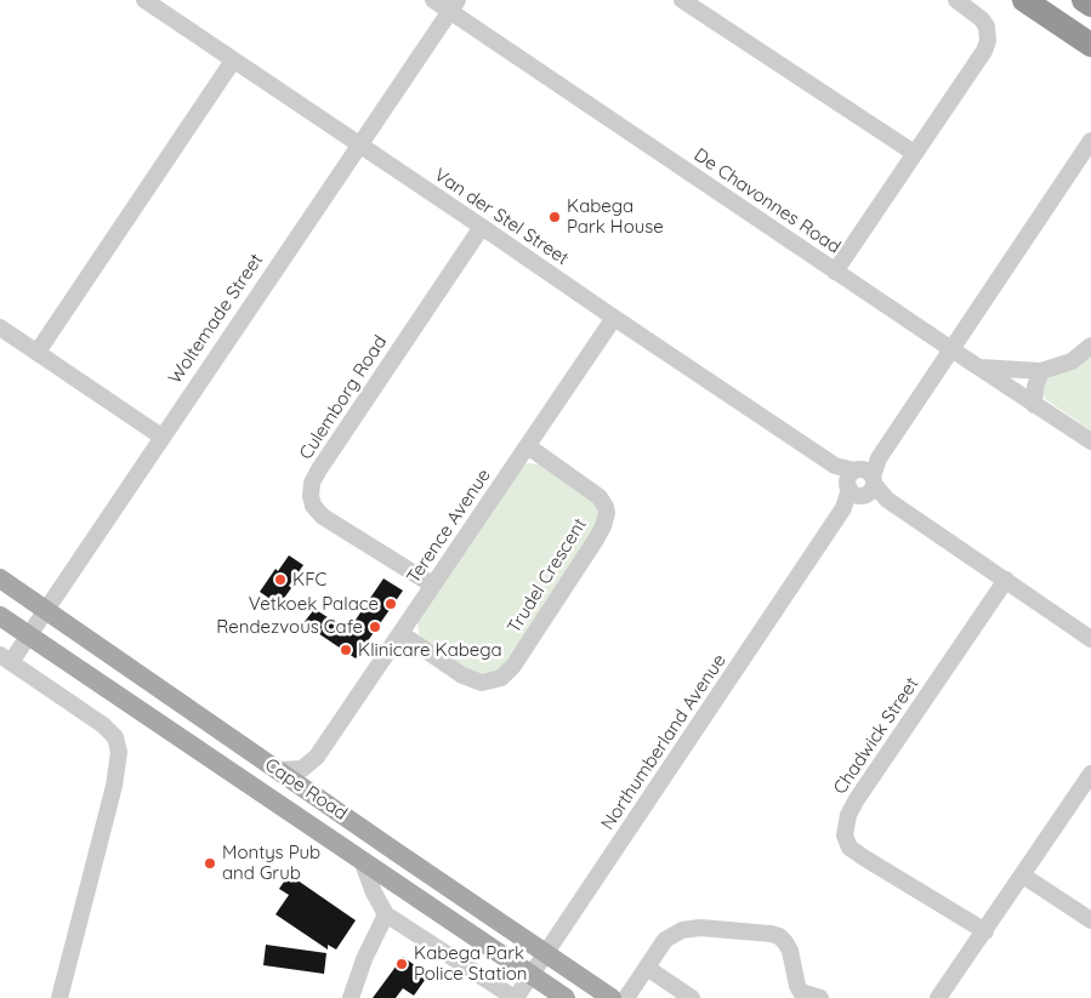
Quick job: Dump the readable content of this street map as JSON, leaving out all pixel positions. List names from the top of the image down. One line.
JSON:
{"streets":{"main road":["Cape Road"],"street":["De Chavonnes Road","Van der Stel Street","Woltemade Street","Culemborg Road","Terence Avenue","Trudel Crescent","Chadwick Street","Northumberland Avenue"]},"crossings":[["De Chavonnes Road","Woltemade Street"],["Van der Stel Street","Woltemade Street"],["Van der Stel Street","Culemborg Road"],["Van der Stel Street","Terence Avenue"],["Van der Stel Street","Chadwick Street"],["Van der Stel Street","Northumberland Avenue"],["Woltemade Street","Cape Road"],["Culemborg Road","Terence Avenue"],["Terence Avenue","Trudel Crescent"],["Terence Avenue","Cape Road"],["Northumberland Avenue","Cape Road"]],"places":["Kabega Park House","KFC","Vetkoek Palace","Rendezvous Cafe","Klinicare Kabega","Montys Pub and Grub","Kabega Park Police Station"]}
